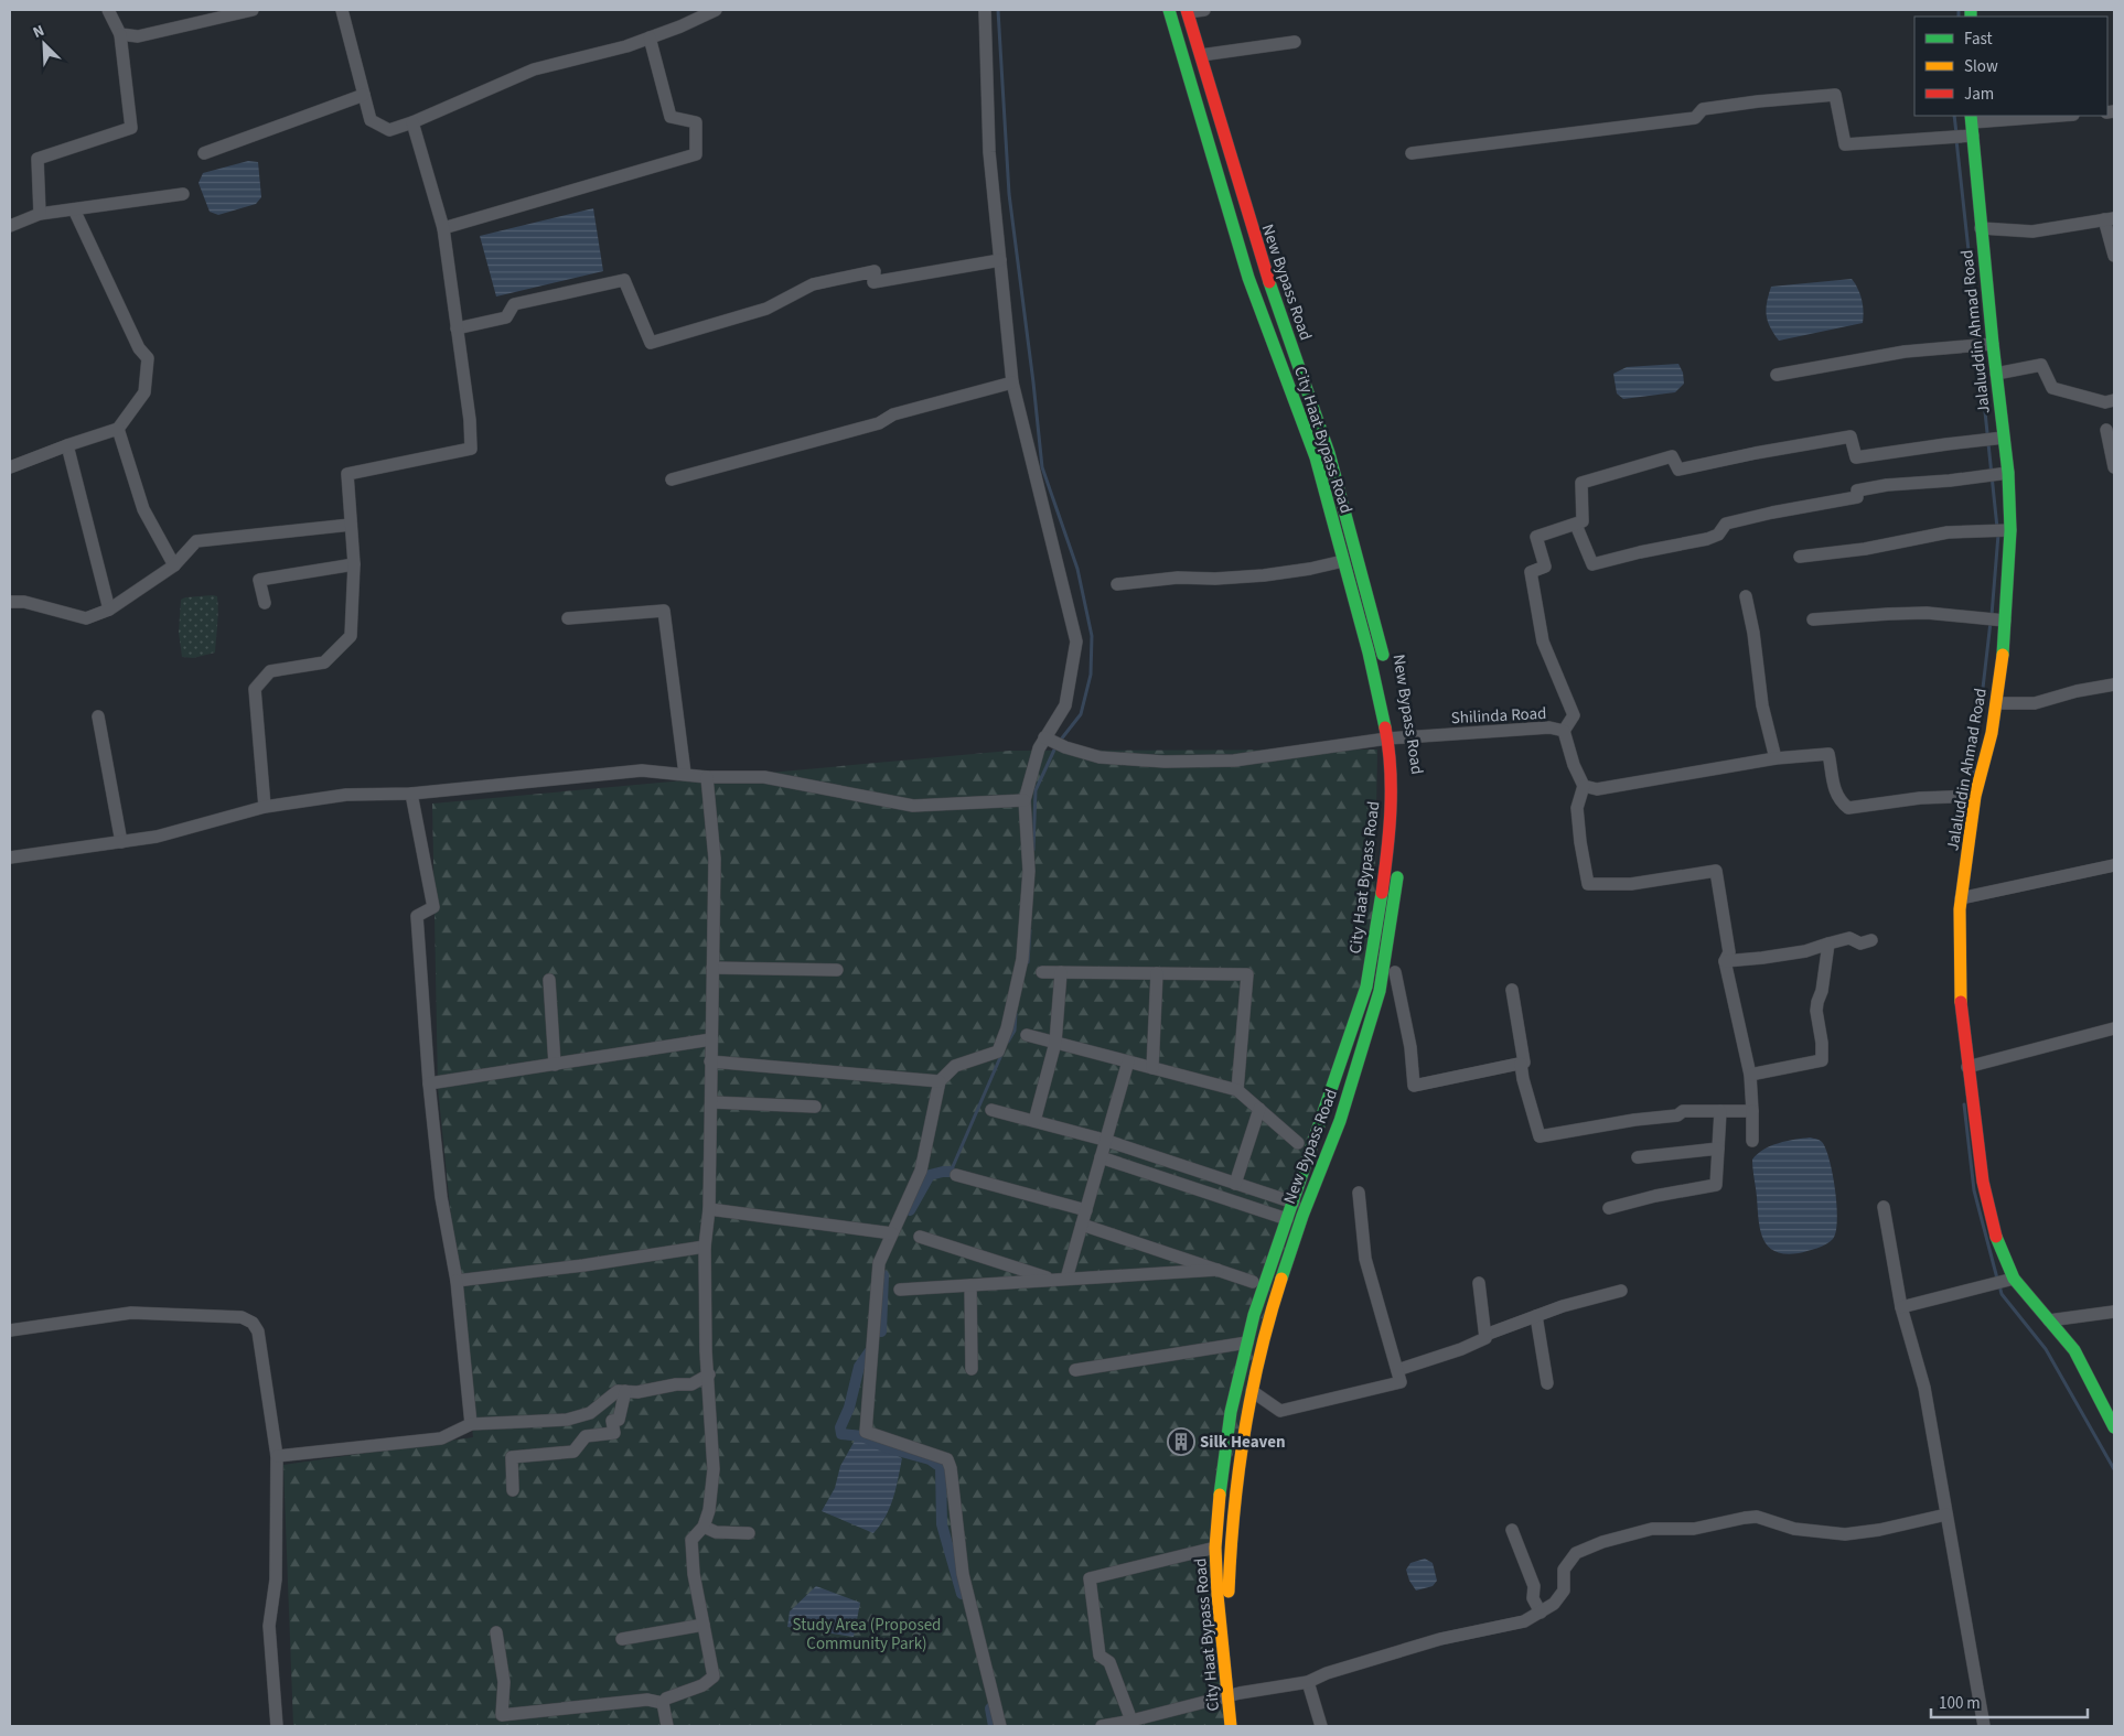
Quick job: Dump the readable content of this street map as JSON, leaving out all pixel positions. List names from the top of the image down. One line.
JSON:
{"streets":{"main road":["New Bypass Road","Jalaluddin Ahmad Road","City Haat Bypass Road"],"street":["Shilinda Road"]},"crossings":[["New Bypass Road","City Haat Bypass Road"],["New Bypass Road","Shilinda Road"],["City Haat Bypass Road","Shilinda Road"]],"parks":["Study Area (Proposed Community Park)"],"places":{"building":["Silk Heaven"]},"legend":["Fast","Slow","Jam"],"scale_bar":"100 m","north":"top left"}
